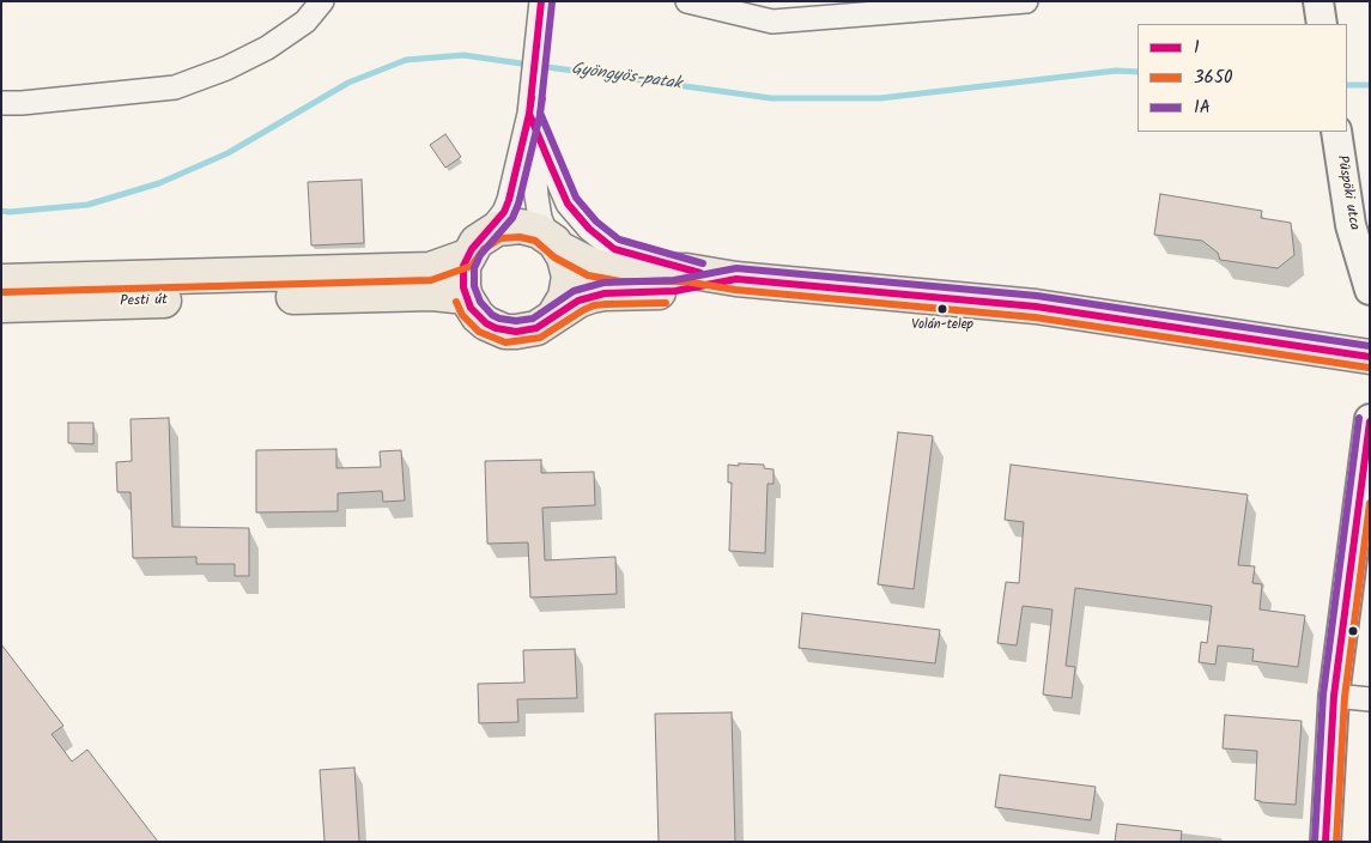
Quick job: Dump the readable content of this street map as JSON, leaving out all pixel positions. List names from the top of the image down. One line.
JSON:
{"streets":{"main road":["Pesti út"],"street":["Püspöki utca"]},"water":["Gyöngyös-patak"],"places":["Volán-telep"],"lines":["transit line 1","transit line 1A","transit line 3650"],"legend":["1","3650","1A"]}
